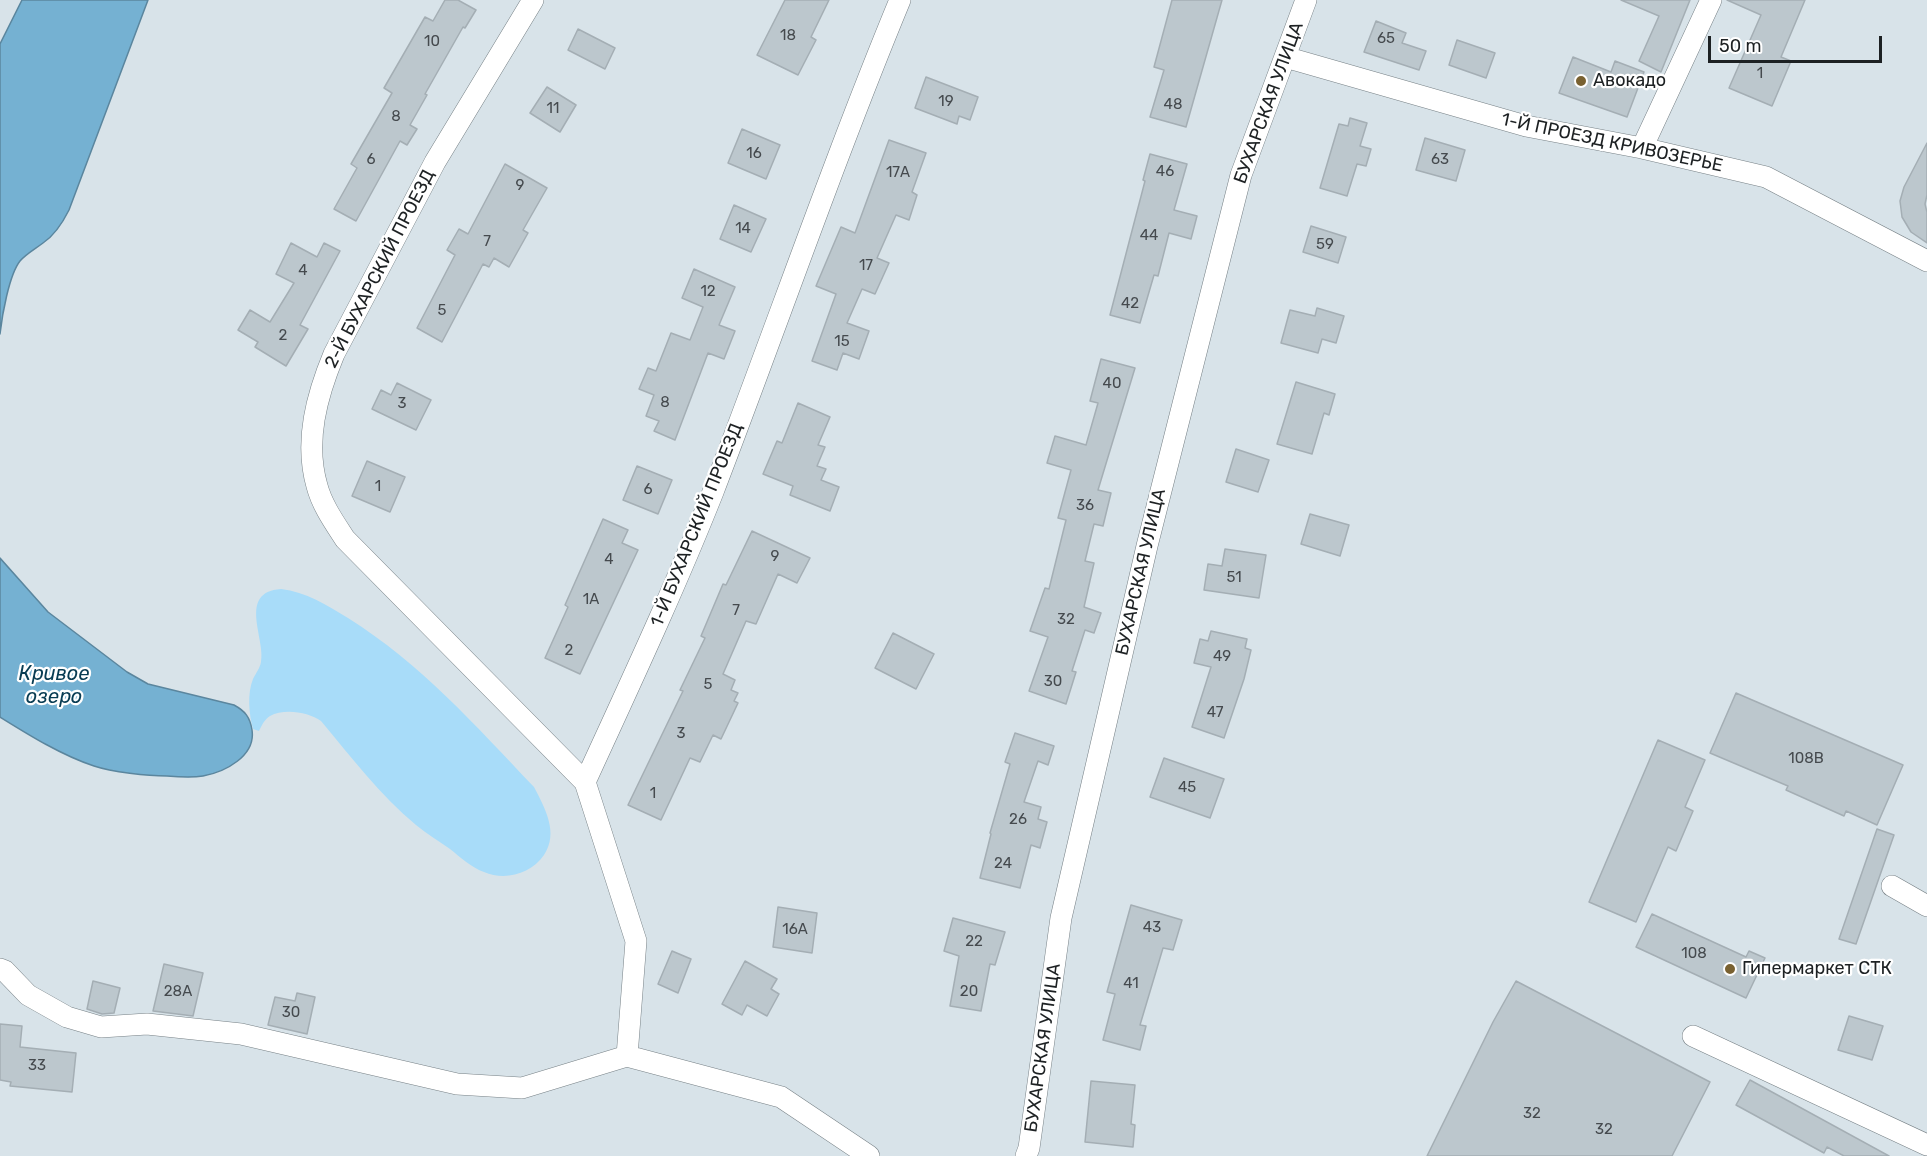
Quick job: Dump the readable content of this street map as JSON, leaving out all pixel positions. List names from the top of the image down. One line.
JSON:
{"streets":{"street":["БУХАРСКАЯ УЛИЦА","1-Й ПРОЕЗД КРИВОЗЕРЬЕ","2-Й БУХАРСКИЙ ПРОЕЗД","1-Й БУХАРСКИЙ ПРОЕЗД"]},"crossings":[["БУХАРСКАЯ УЛИЦА","1-Й ПРОЕЗД КРИВОЗЕРЬЕ"],["2-Й БУХАРСКИЙ ПРОЕЗД","1-Й БУХАРСКИЙ ПРОЕЗД"]],"water":["Кривое озеро"],"places":["Авокадо","Гипермаркет СТК"],"house_numbers":["18","65","10","1","19","48","11","8","16","6","63","46","17А","9","14","44","7","59","17","4","12","42","5","2","15","40","8","3","1","6","36","9","4","51","1А","7","32","2","49","30","5","47","3","108В","45","1","26","24","43","16А","22","108","41","28А","20","30","33","32","32"],"scale_bar":"50 m"}
